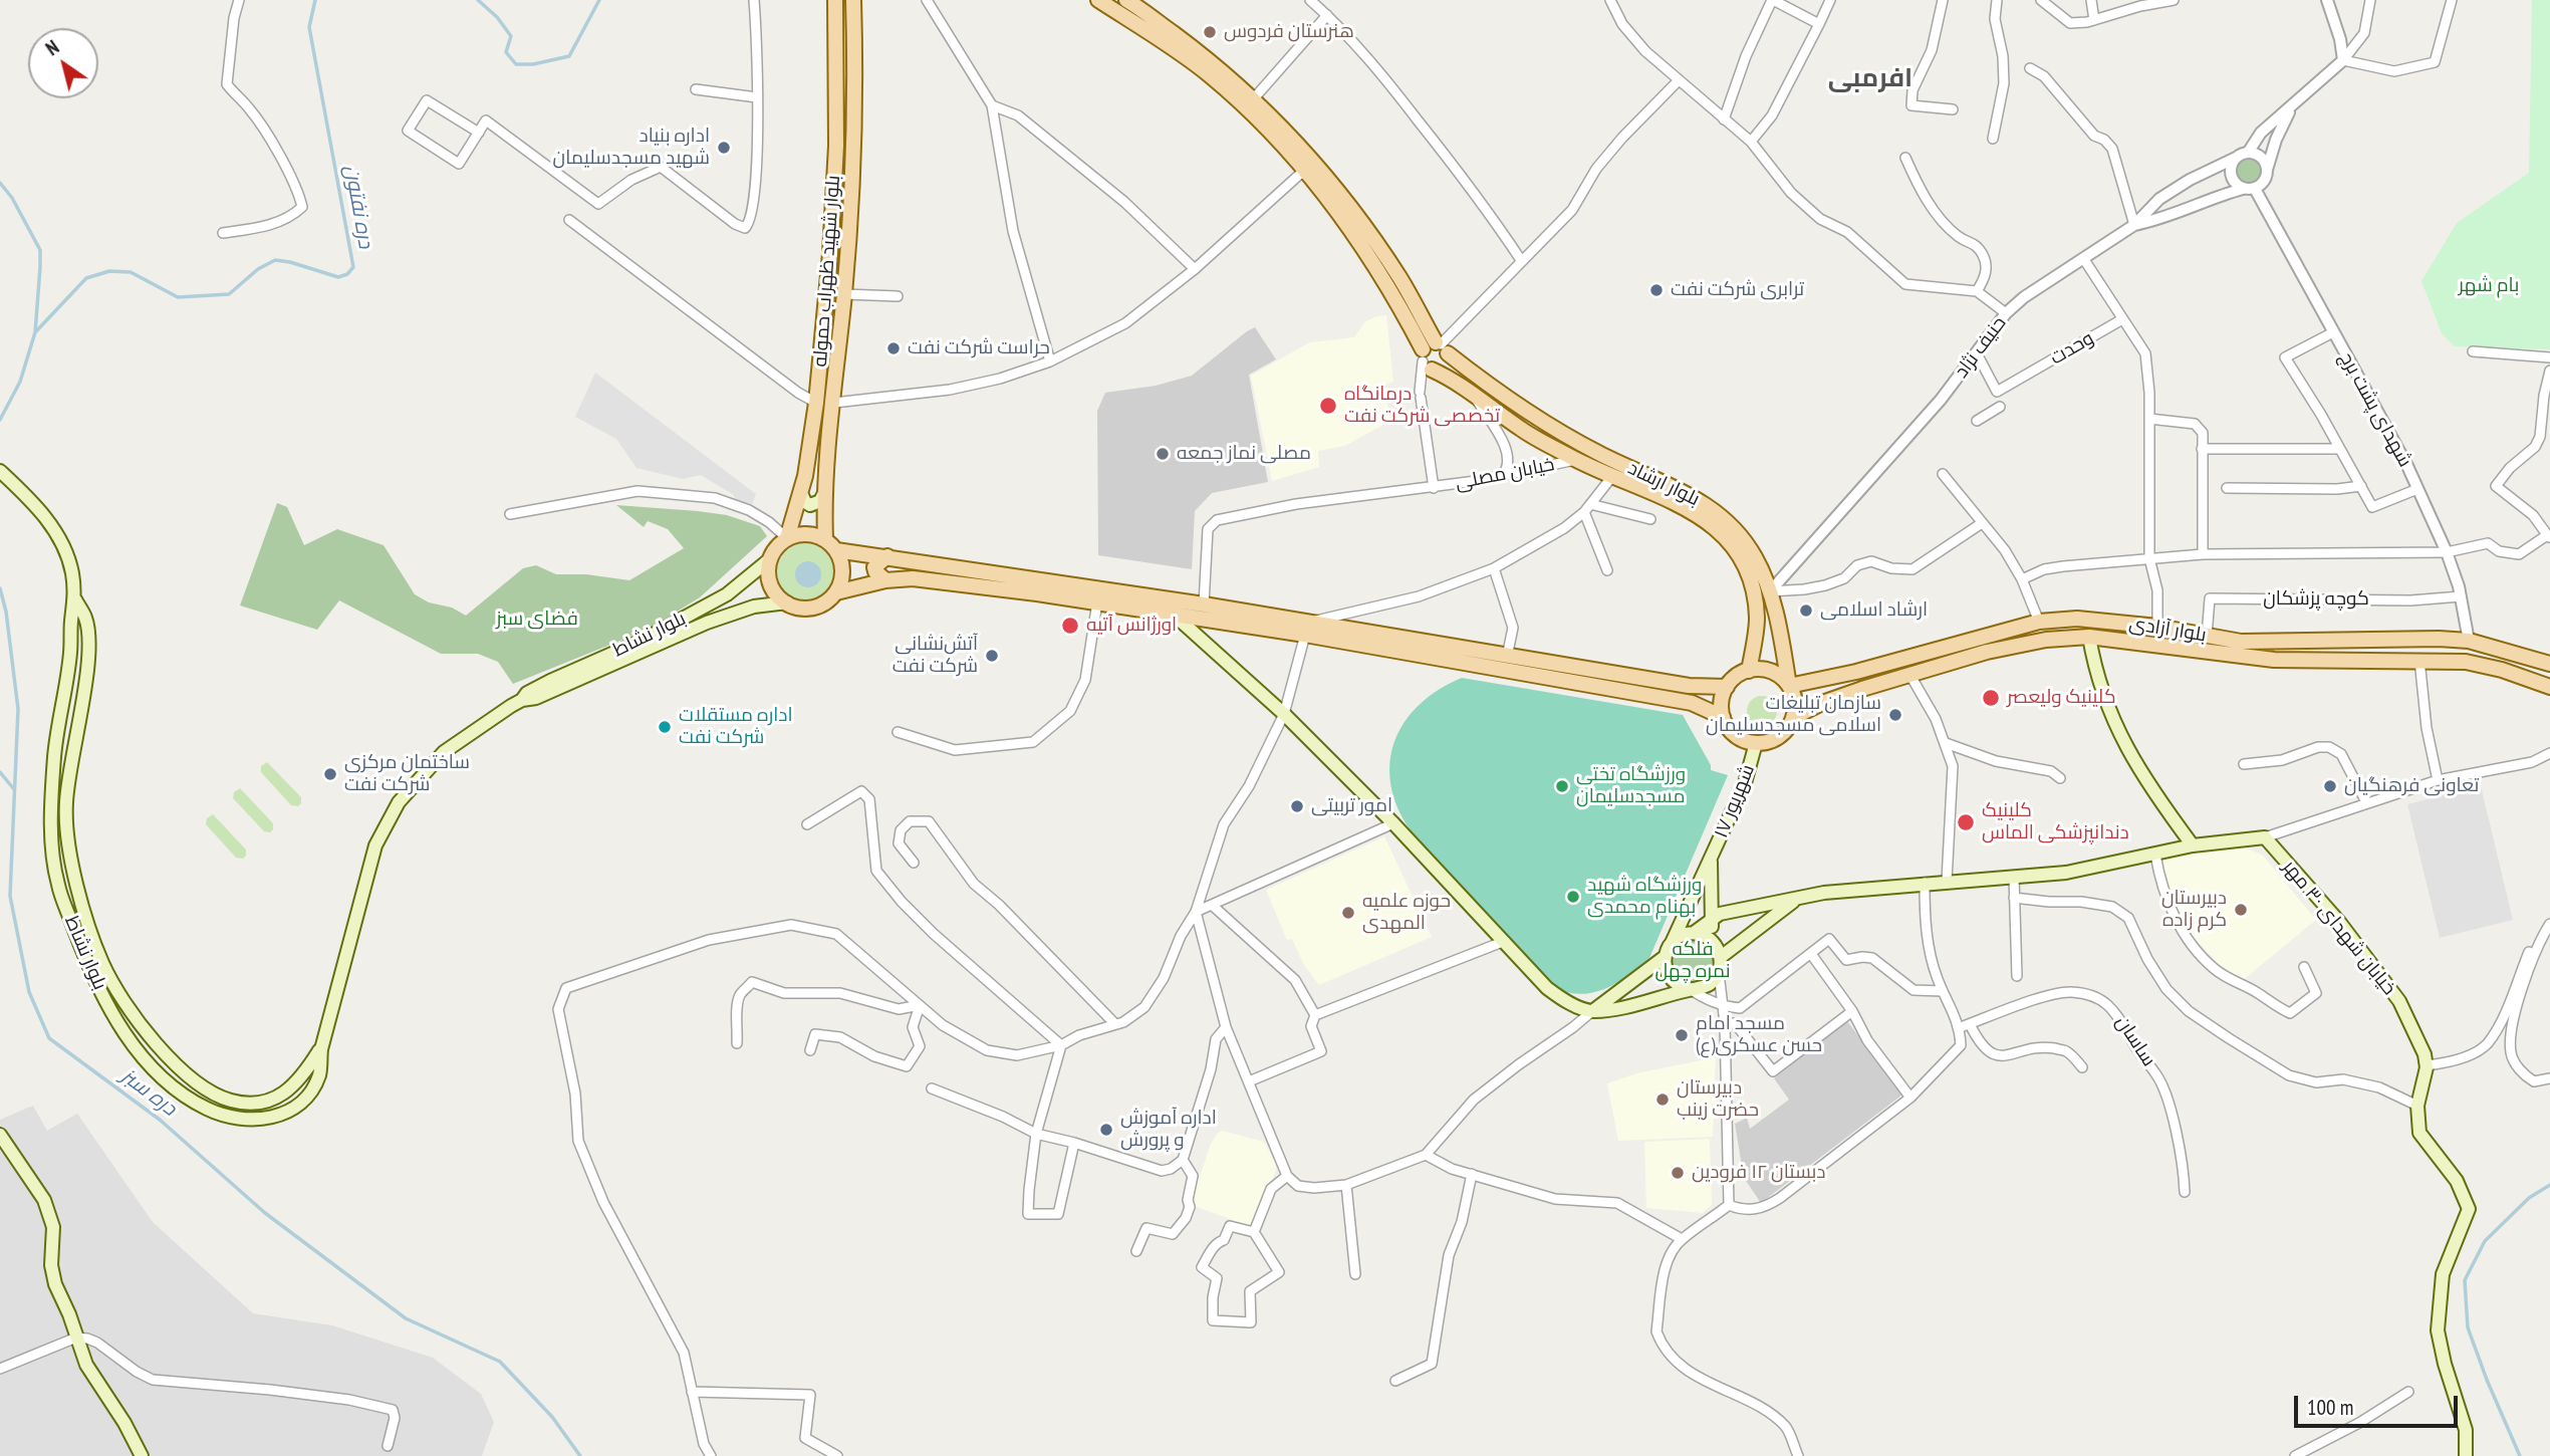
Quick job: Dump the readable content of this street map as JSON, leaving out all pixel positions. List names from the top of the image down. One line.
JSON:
{"streets":{"main road":["بلوار شهید ظهراب حموله","بلوار ارشاد","بلوار آزادی","بلوار نشاط","۱۷ شهریور","خیابان شهدای ۳۰ مهر"],"street":["حنیف نژاد","وحدت","شهدای پشت برج","خیابان مصلی","کوچه پزشکان","ساسان"]},"crossings":[["بلوار شهید ظهراب حموله","بلوار نشاط"],["حنیف نژاد","وحدت"],["حنیف نژاد","شهدای پشت برج"],["حنیف نژاد","بلوار ارشاد"],["شهدای پشت برج","کوچه پزشکان"],["شهدای پشت برج","بلوار آزادی"],["خیابان مصلی","بلوار ارشاد"],["بلوار ارشاد","بلوار آزادی"],["بلوار ارشاد","۱۷ شهریور"],["کوچه پزشکان","بلوار آزادی"],["بلوار آزادی","۱۷ شهریور"]],"districts":["افرمبی"],"water":["دره نفتون","دره سبز"],"parks":["بام شهر","فضای سبز","فلکه نمره چهل"],"places":["هنرستان فردوس","اداره بنیاد شهید مسجدسلیمان","ترابری شرکت نفت","حراست شرکت نفت","درمانگاه تخصصی شرکت نفت","مصلی نماز جمعه","ارشاد اسلامی","اورژانس آتیه","آتش‌نشانی شرکت نفت","کلینیک ولیعصر","سازمان تبلیغات اسلامی مسجدسلیمان","اداره مستقلات شرکت نفت","ساختمان مرکزی شرکت نفت","ورزشگاه تختی مسجدسلیمان","تعاونی فرهنگیان","امور تربیتی","کلینیک دندانپزشکی الماس","ورزشگاه شهید بهنام محمدی","دبیرستان کرم زاده","حوزه علمیه المهدی","مسجد امام حسن عسکری(ع)","دبیرستان حضرت زینب","اداره آموزش و پرورش","دبستان ۱۲ فرودین"],"scale_bar":"100 m","north":"top left"}
